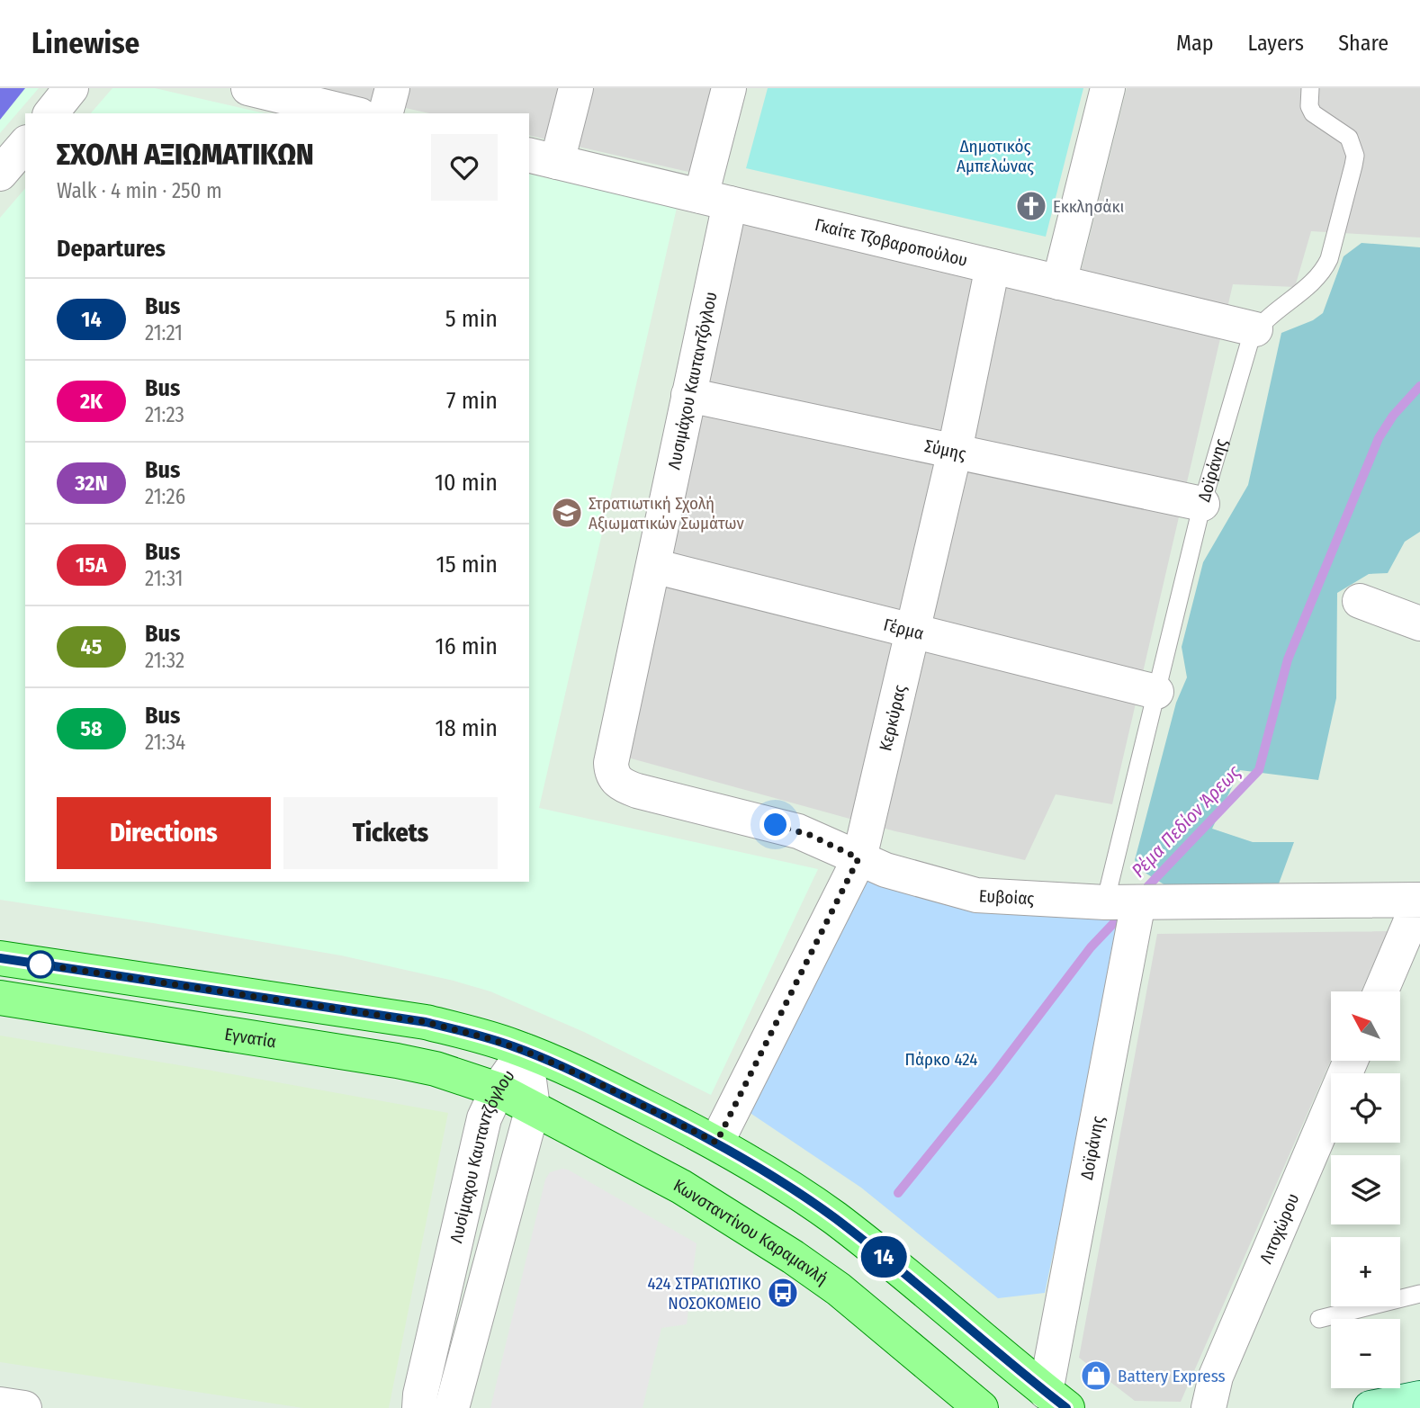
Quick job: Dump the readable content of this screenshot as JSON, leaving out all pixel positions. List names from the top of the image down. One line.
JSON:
{"streets":{"main road":["Εγνατία","Κωνσταντίνου Καραμανλή"],"street":["Γκαίτε Τζοβαροπούλου","Λυσιμάχου Καυταντζόγλου","Σύμης","Δοϊράνης","Γέρμα","Κερκύρας","Ευβοίας","Λυσίμαχου Καυταντζόγλου","Λιτοχώρου"]},"crossings":[["Γκαίτε Τζοβαροπούλου","Λυσιμάχου Καυταντζόγλου"],["Γκαίτε Τζοβαροπούλου","Δοϊράνης"],["Γκαίτε Τζοβαροπούλου","Κερκύρας"],["Λυσιμάχου Καυταντζόγλου","Σύμης"],["Λυσιμάχου Καυταντζόγλου","Γέρμα"],["Λυσιμάχου Καυταντζόγλου","Ευβοίας"],["Σύμης","Δοϊράνης"],["Σύμης","Κερκύρας"],["Δοϊράνης","Γέρμα"],["Δοϊράνης","Ευβοίας"],["Γέρμα","Κερκύρας"],["Κερκύρας","Ευβοίας"],["Εγνατία","Λυσίμαχου Καυταντζόγλου"],["Εγνατία","Κωνσταντίνου Καραμανλή"],["Λυσίμαχου Καυταντζόγλου","Κωνσταντίνου Καραμανλή"]],"water":["Ρέμα Πεδίον Άρεως"],"parks":["Δημοτικός Αμπελώνας","Πάρκο 424"],"places":{"church":["Εκκλησάκι"],"school or university":["Στρατιωτική Σχολή Αξιωματικών Σωμάτων"],"bus stop":["424 ΣΤΡΑΤΙΩΤΙΚΟ ΝΟΣΟΚΟΜΕΙΟ"],"shop":["Battery Express"]},"lines":["bus line 14"],"north":"top left","page":{"header":"Linewise","nav":["Map","Layers","Share"],"on_map":"14","heading":[["ΣΧΟΛΗ ΑΞΙΩΜΑΤΙΚΩΝ","Walk · 4 min · 250 m"],"Departures"],"list":[{"mark":"14","name":"Bus","note":"21:21","value":"5 min"},{"mark":"2Κ","name":"Bus","note":"21:23","value":"7 min"},{"mark":"32Ν","name":"Bus","note":"21:26","value":"10 min"},{"mark":"15Α","name":"Bus","note":"21:31","value":"15 min"},{"mark":"45","name":"Bus","note":"21:32","value":"16 min"},{"mark":"58","name":"Bus","note":"21:34","value":"18 min"}],"buttons":["Directions","Tickets"],"map_buttons":["+","−"]}}
